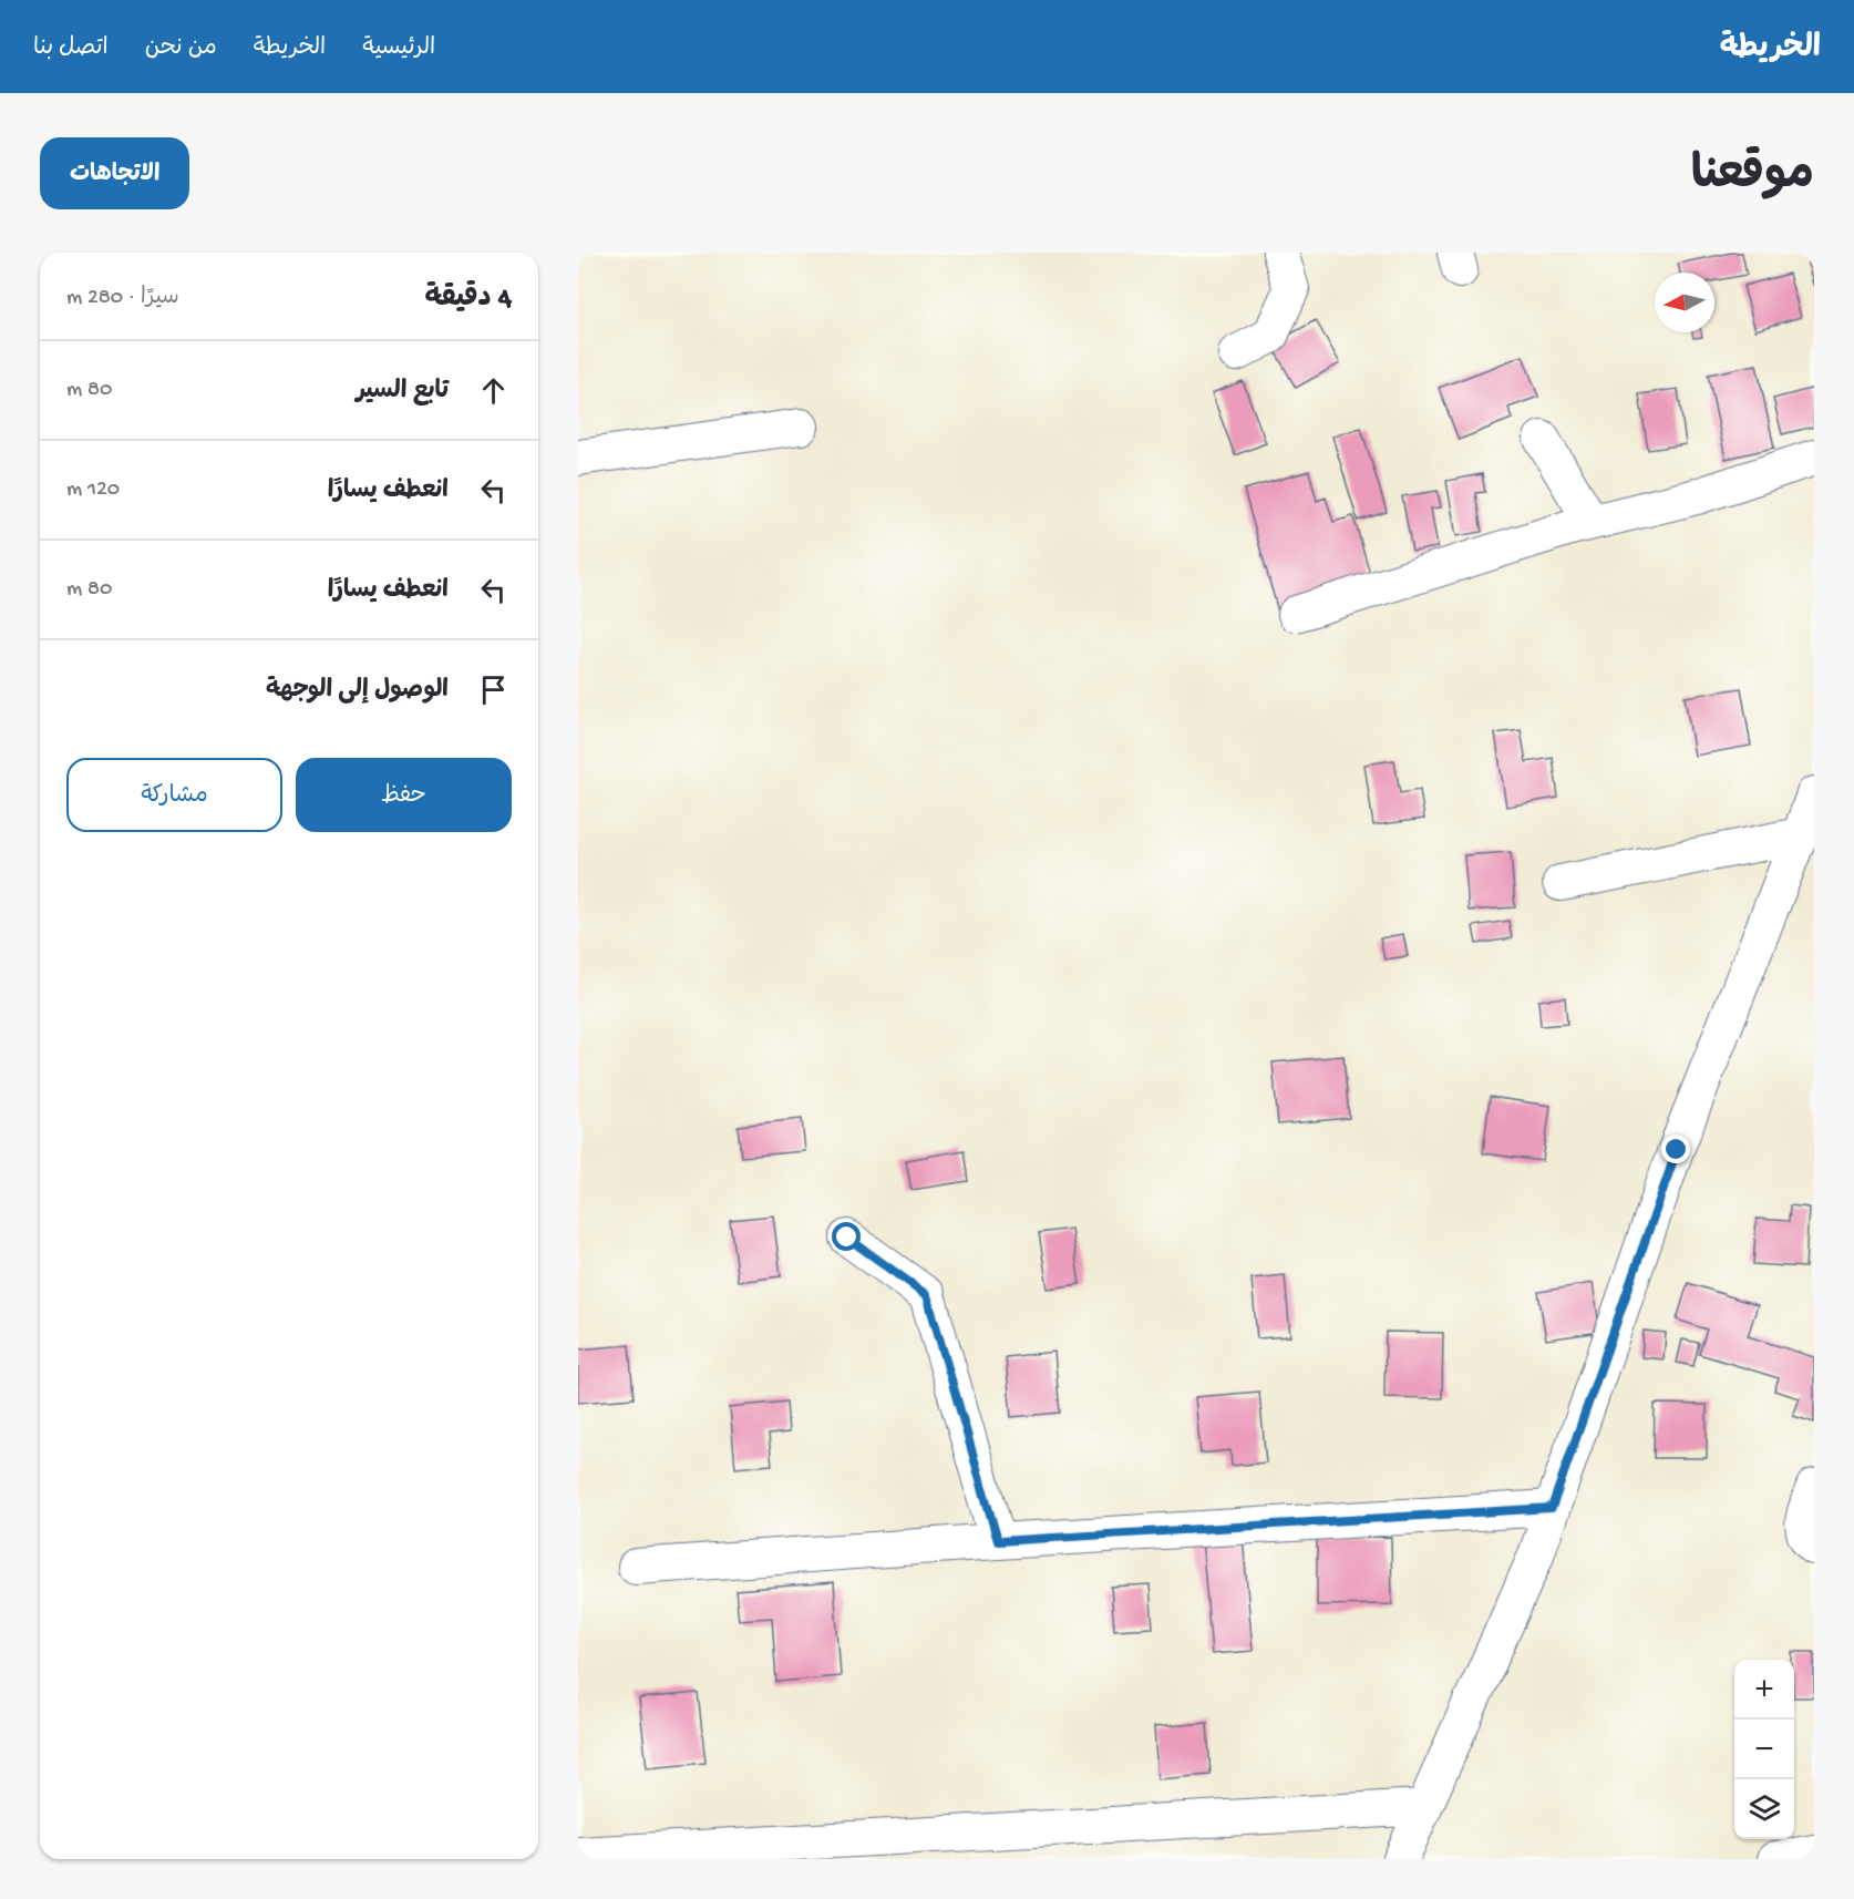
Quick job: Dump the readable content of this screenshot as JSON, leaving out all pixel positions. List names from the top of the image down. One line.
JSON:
{"north":"left","page":{"header":"الخريطة","nav":["الرئيسية","الخريطة","من نحن","اتصل بنا"],"title":"موقعنا","buttons":["الاتجاهات",["حفظ","مشاركة"]],"heading":["4 دقيقة","سيرًا · 280 m"],"list":[["تابع السير","80 m"],["انعطف يسارًا","120 m"],["انعطف يسارًا","80 m"],"الوصول إلى الوجهة"],"map_buttons":["+","−"]}}
